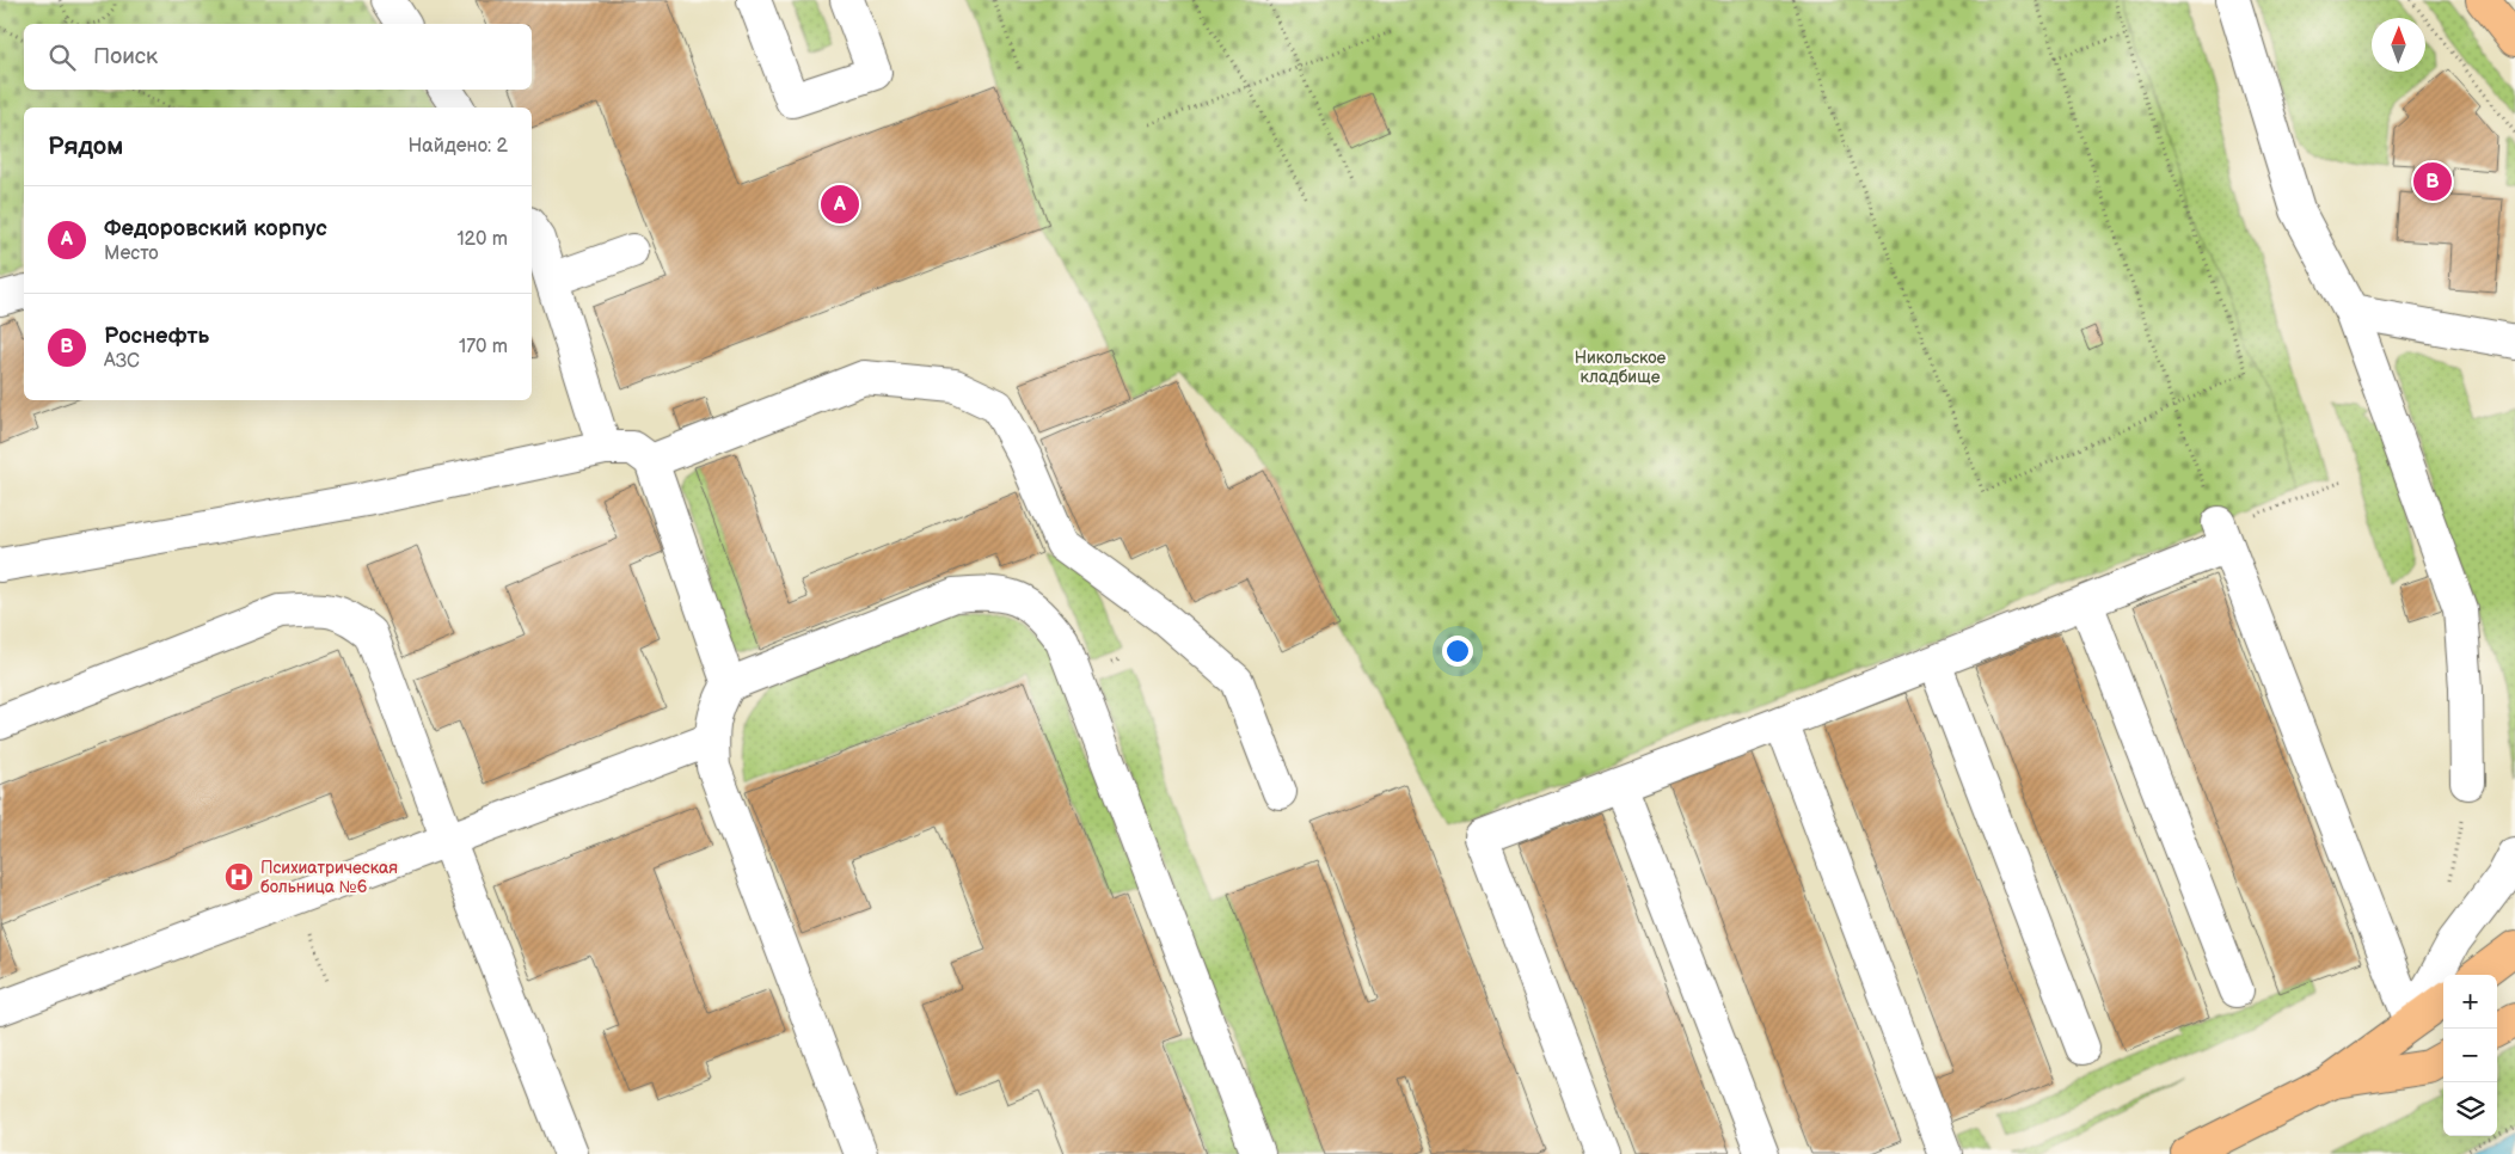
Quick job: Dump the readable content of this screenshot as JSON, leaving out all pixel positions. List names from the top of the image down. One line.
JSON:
{"parks":["Никольское кладбище"],"places":{"hospital":["Психиатрическая больница №6"]},"north":"top","page":{"search":"Поиск","heading":["Рядом","Найдено: 2"],"pins":["B","A"],"list":[{"mark":"A","name":"Федоровский корпус","note":"Место","value":"120 m"},{"mark":"B","name":"Роснефть","note":"АЗС","value":"170 m"}],"map_buttons":["+","−"]}}
